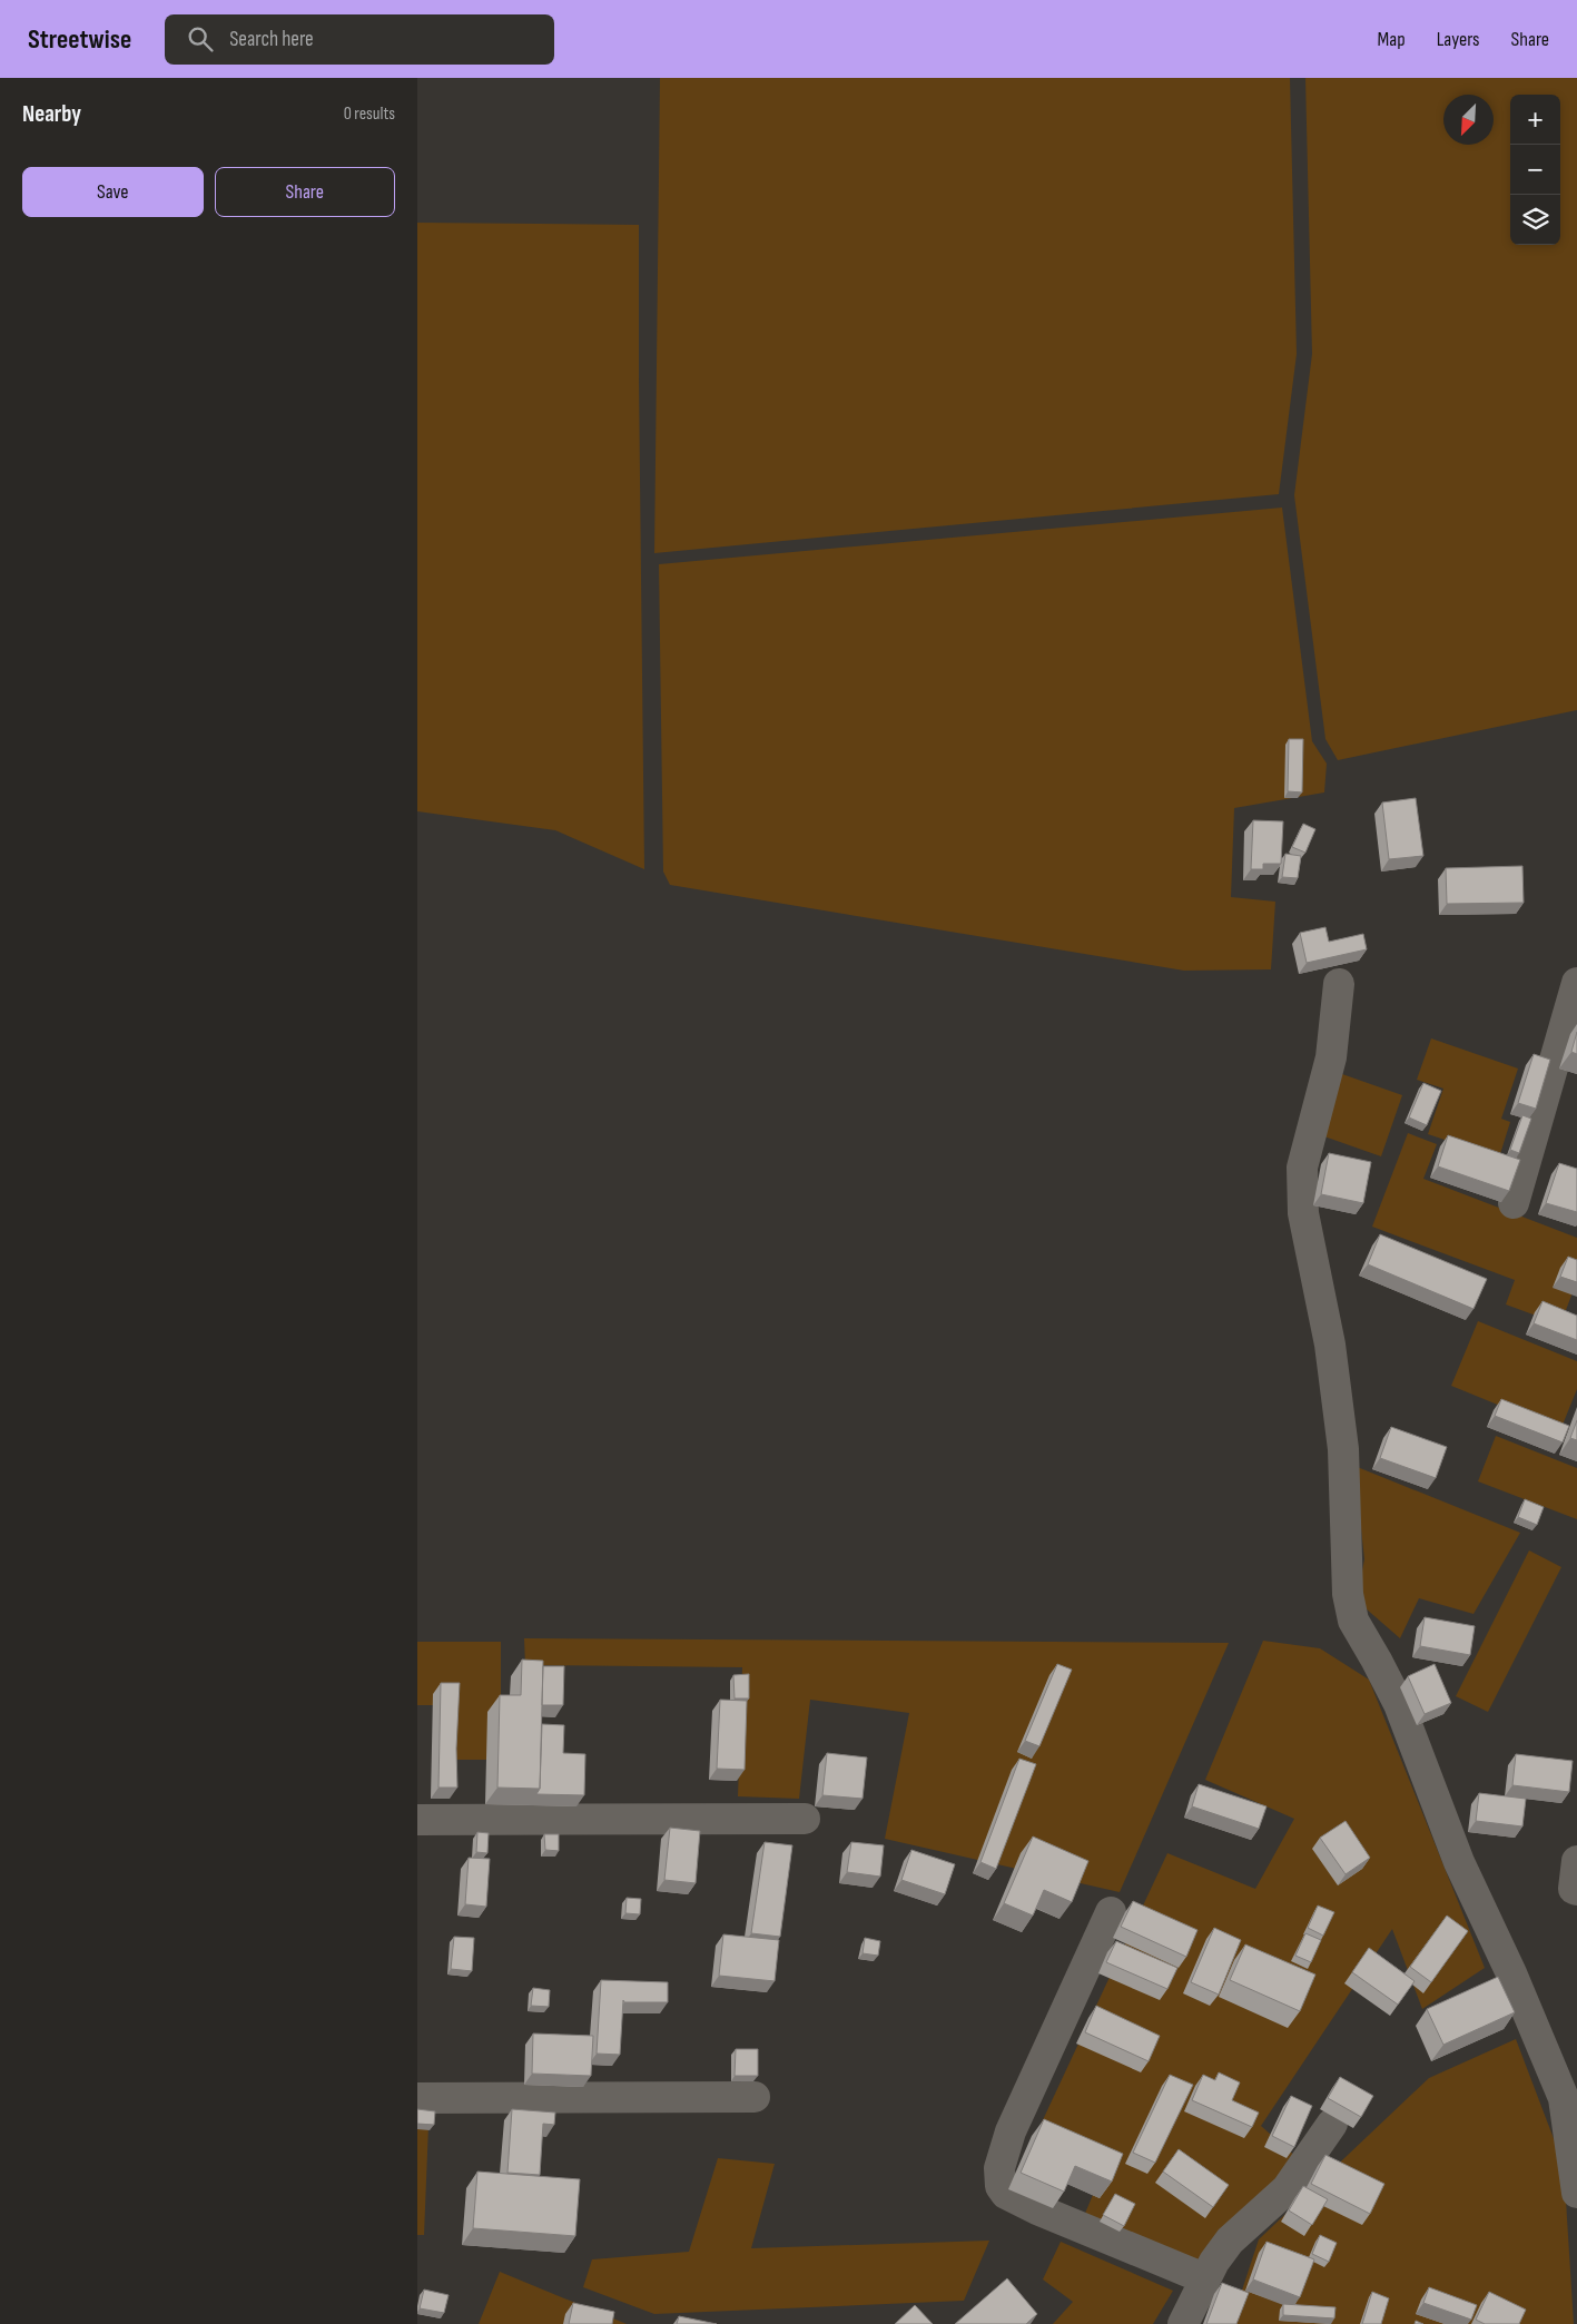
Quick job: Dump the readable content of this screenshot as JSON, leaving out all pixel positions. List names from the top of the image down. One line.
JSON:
{"north":"bottom left","page":{"header":"Streetwise","search":"Search here","nav":["Map","Layers","Share"],"heading":["Nearby","0 results"],"map_buttons":["+","−"],"buttons":["Save","Share"]}}
